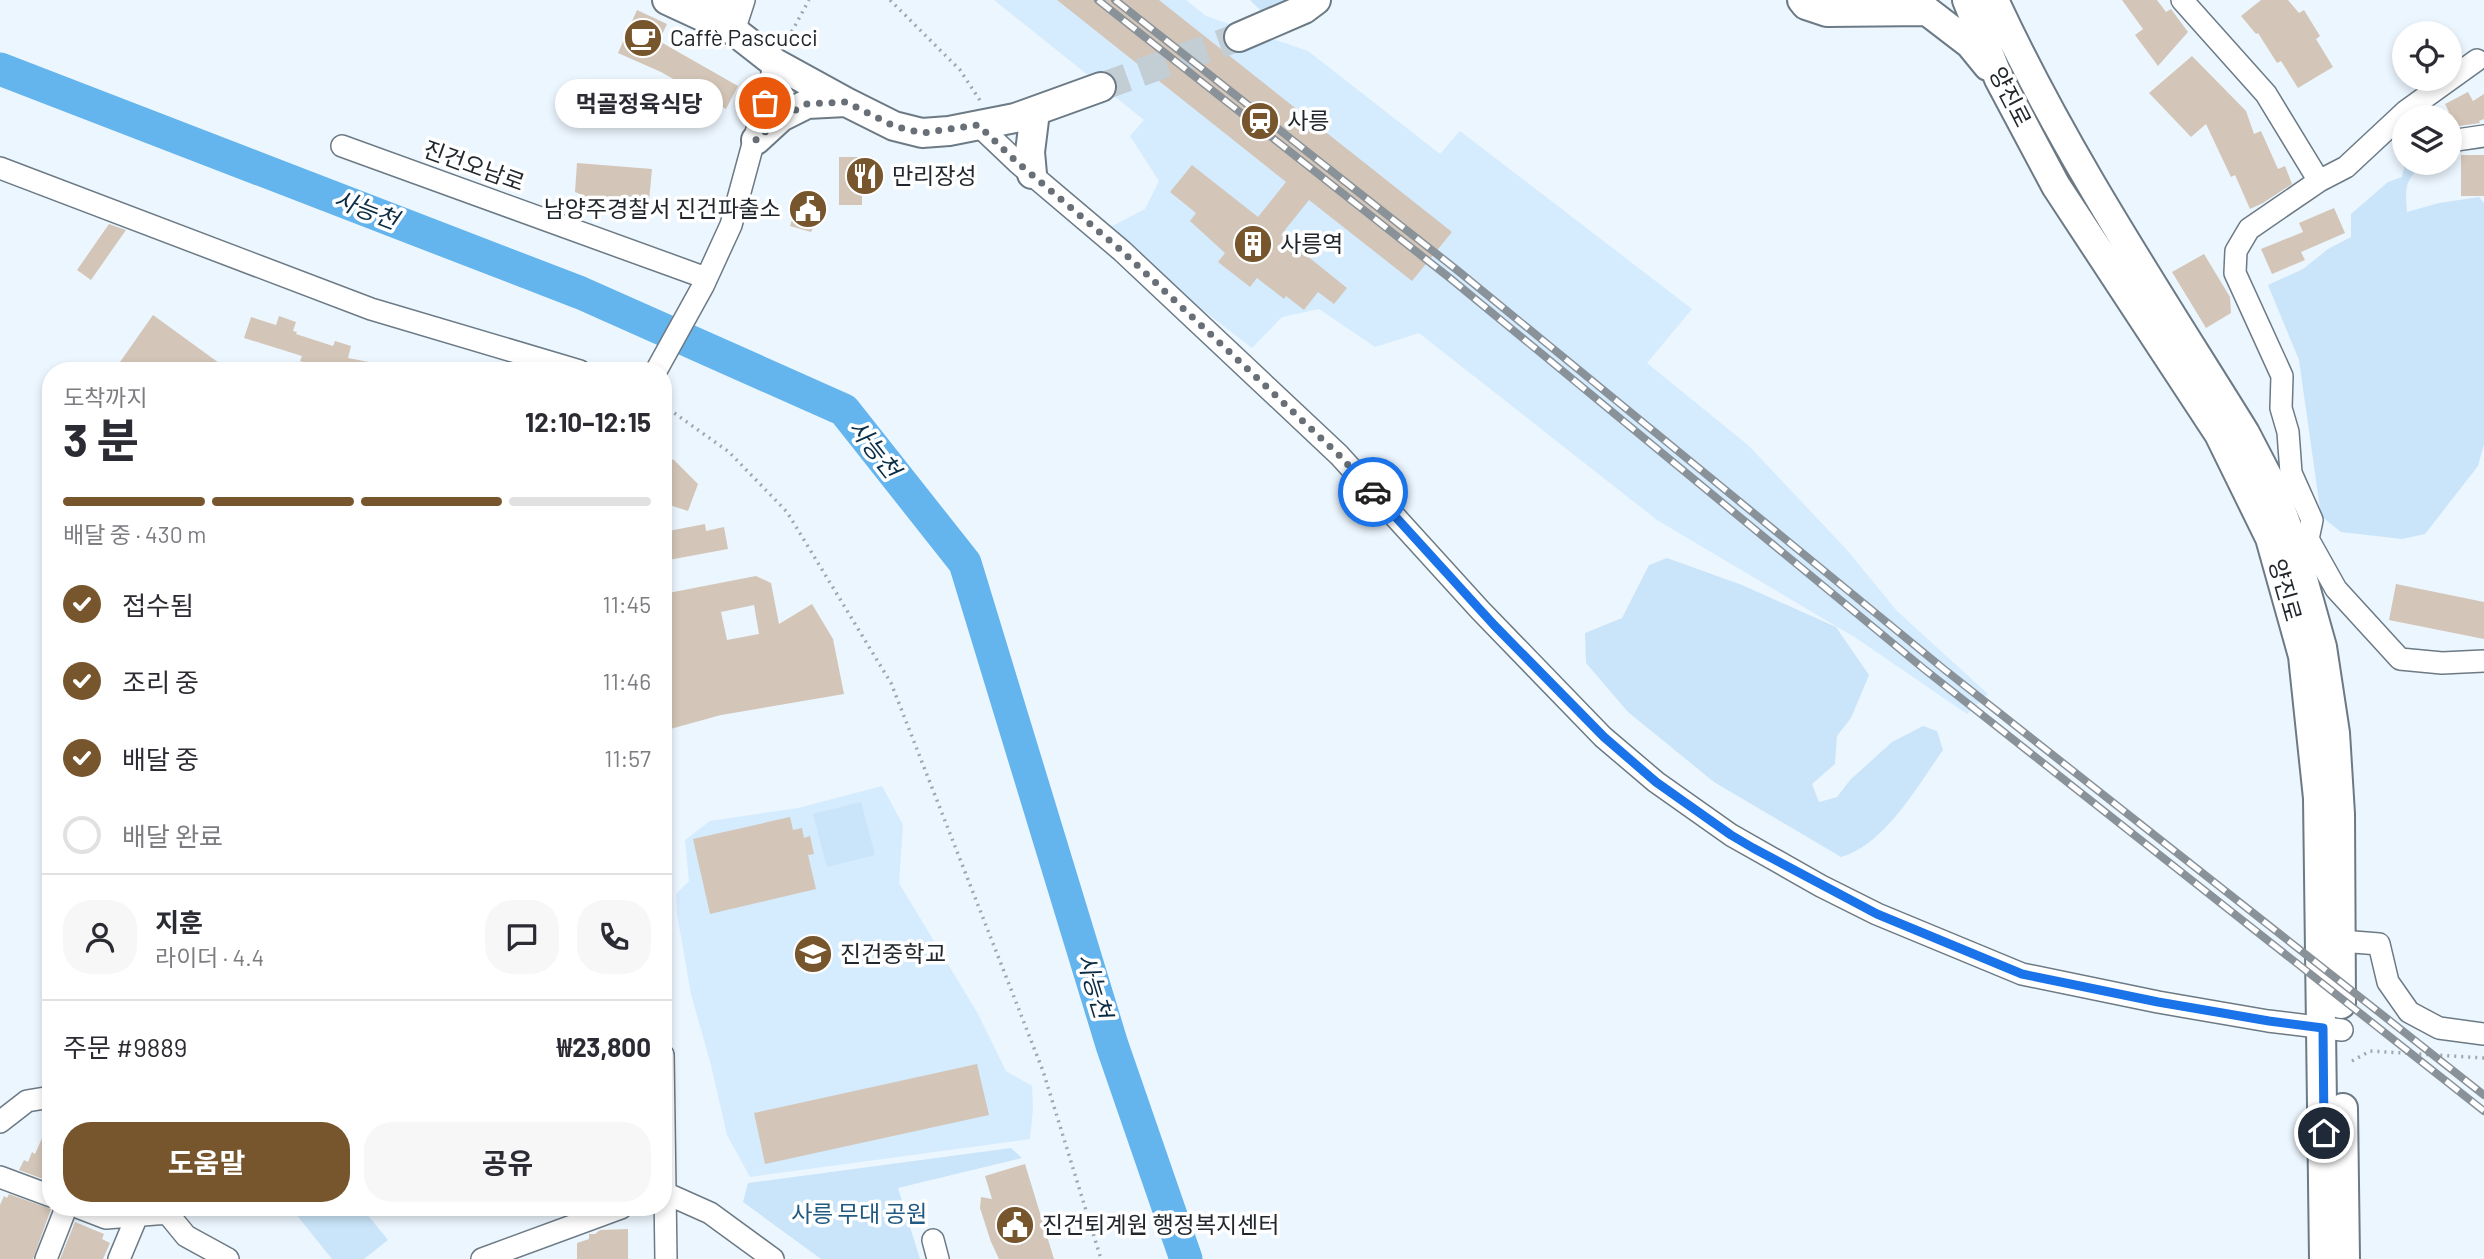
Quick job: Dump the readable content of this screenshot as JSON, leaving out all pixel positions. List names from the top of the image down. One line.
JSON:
{"streets":{"main road":["양진로"],"street":["진건오남로"]},"water":["사능천"],"parks":["사릉 무대 공원"],"places":{"cafe":["Caffè Pascucci"],"other":["먹골정육식당"],"station":["사릉"],"restaurant":["만리장성"],"public building":["남양주경찰서 진건파출소","진건퇴계원 행정복지센터"],"building":["사릉역"],"school or university":["진건중학교"]},"page":{"bubble":"먹골정육식당","heading":["3 분","도착까지","12:10–12:15"],"panel":["지훈","라이더 · 4.4","주문 #9889","₩23,800"],"bar":"배달 중 · 430 m","list":[["접수됨","11:45"],["조리 중","11:46"],["배달 중","11:57"],"배달 완료"],"buttons":["도움말","공유"]}}
